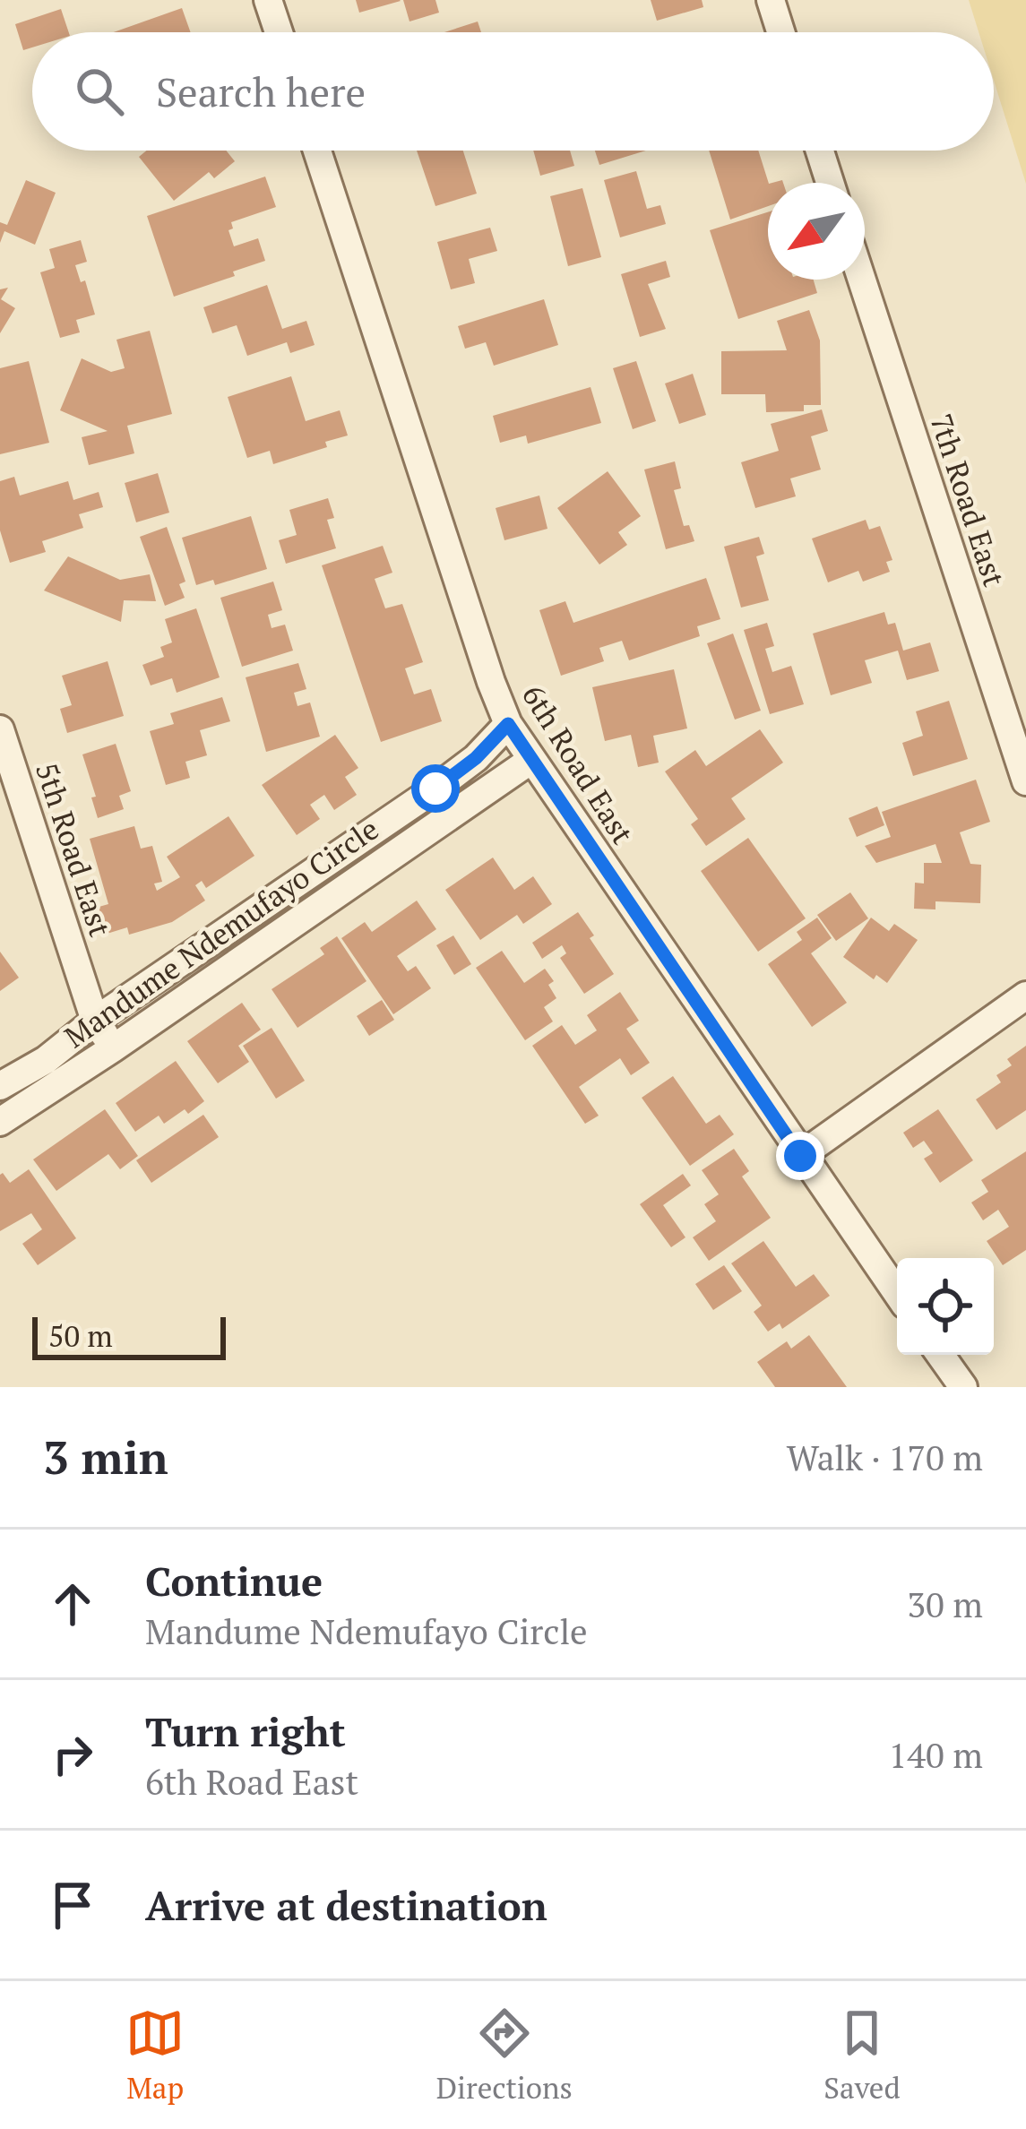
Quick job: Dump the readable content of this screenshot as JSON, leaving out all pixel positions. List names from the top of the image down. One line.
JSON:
{"streets":{"street":["7th Road East","6th Road East","5th Road East","Mandume Ndemufayo Circle"]},"crossings":[["6th Road East","Mandume Ndemufayo Circle"],["5th Road East","Mandume Ndemufayo Circle"]],"scale_bar":"50 m","north":"bottom left","page":{"search":"Search here","scale":"50 m","heading":["3 min","Walk · 170 m"],"list":[["Continue","Mandume Ndemufayo Circle","30 m"],["Turn right","6th Road East","140 m"],"Arrive at destination"],"nav":["Map","Directions","Saved"]}}
